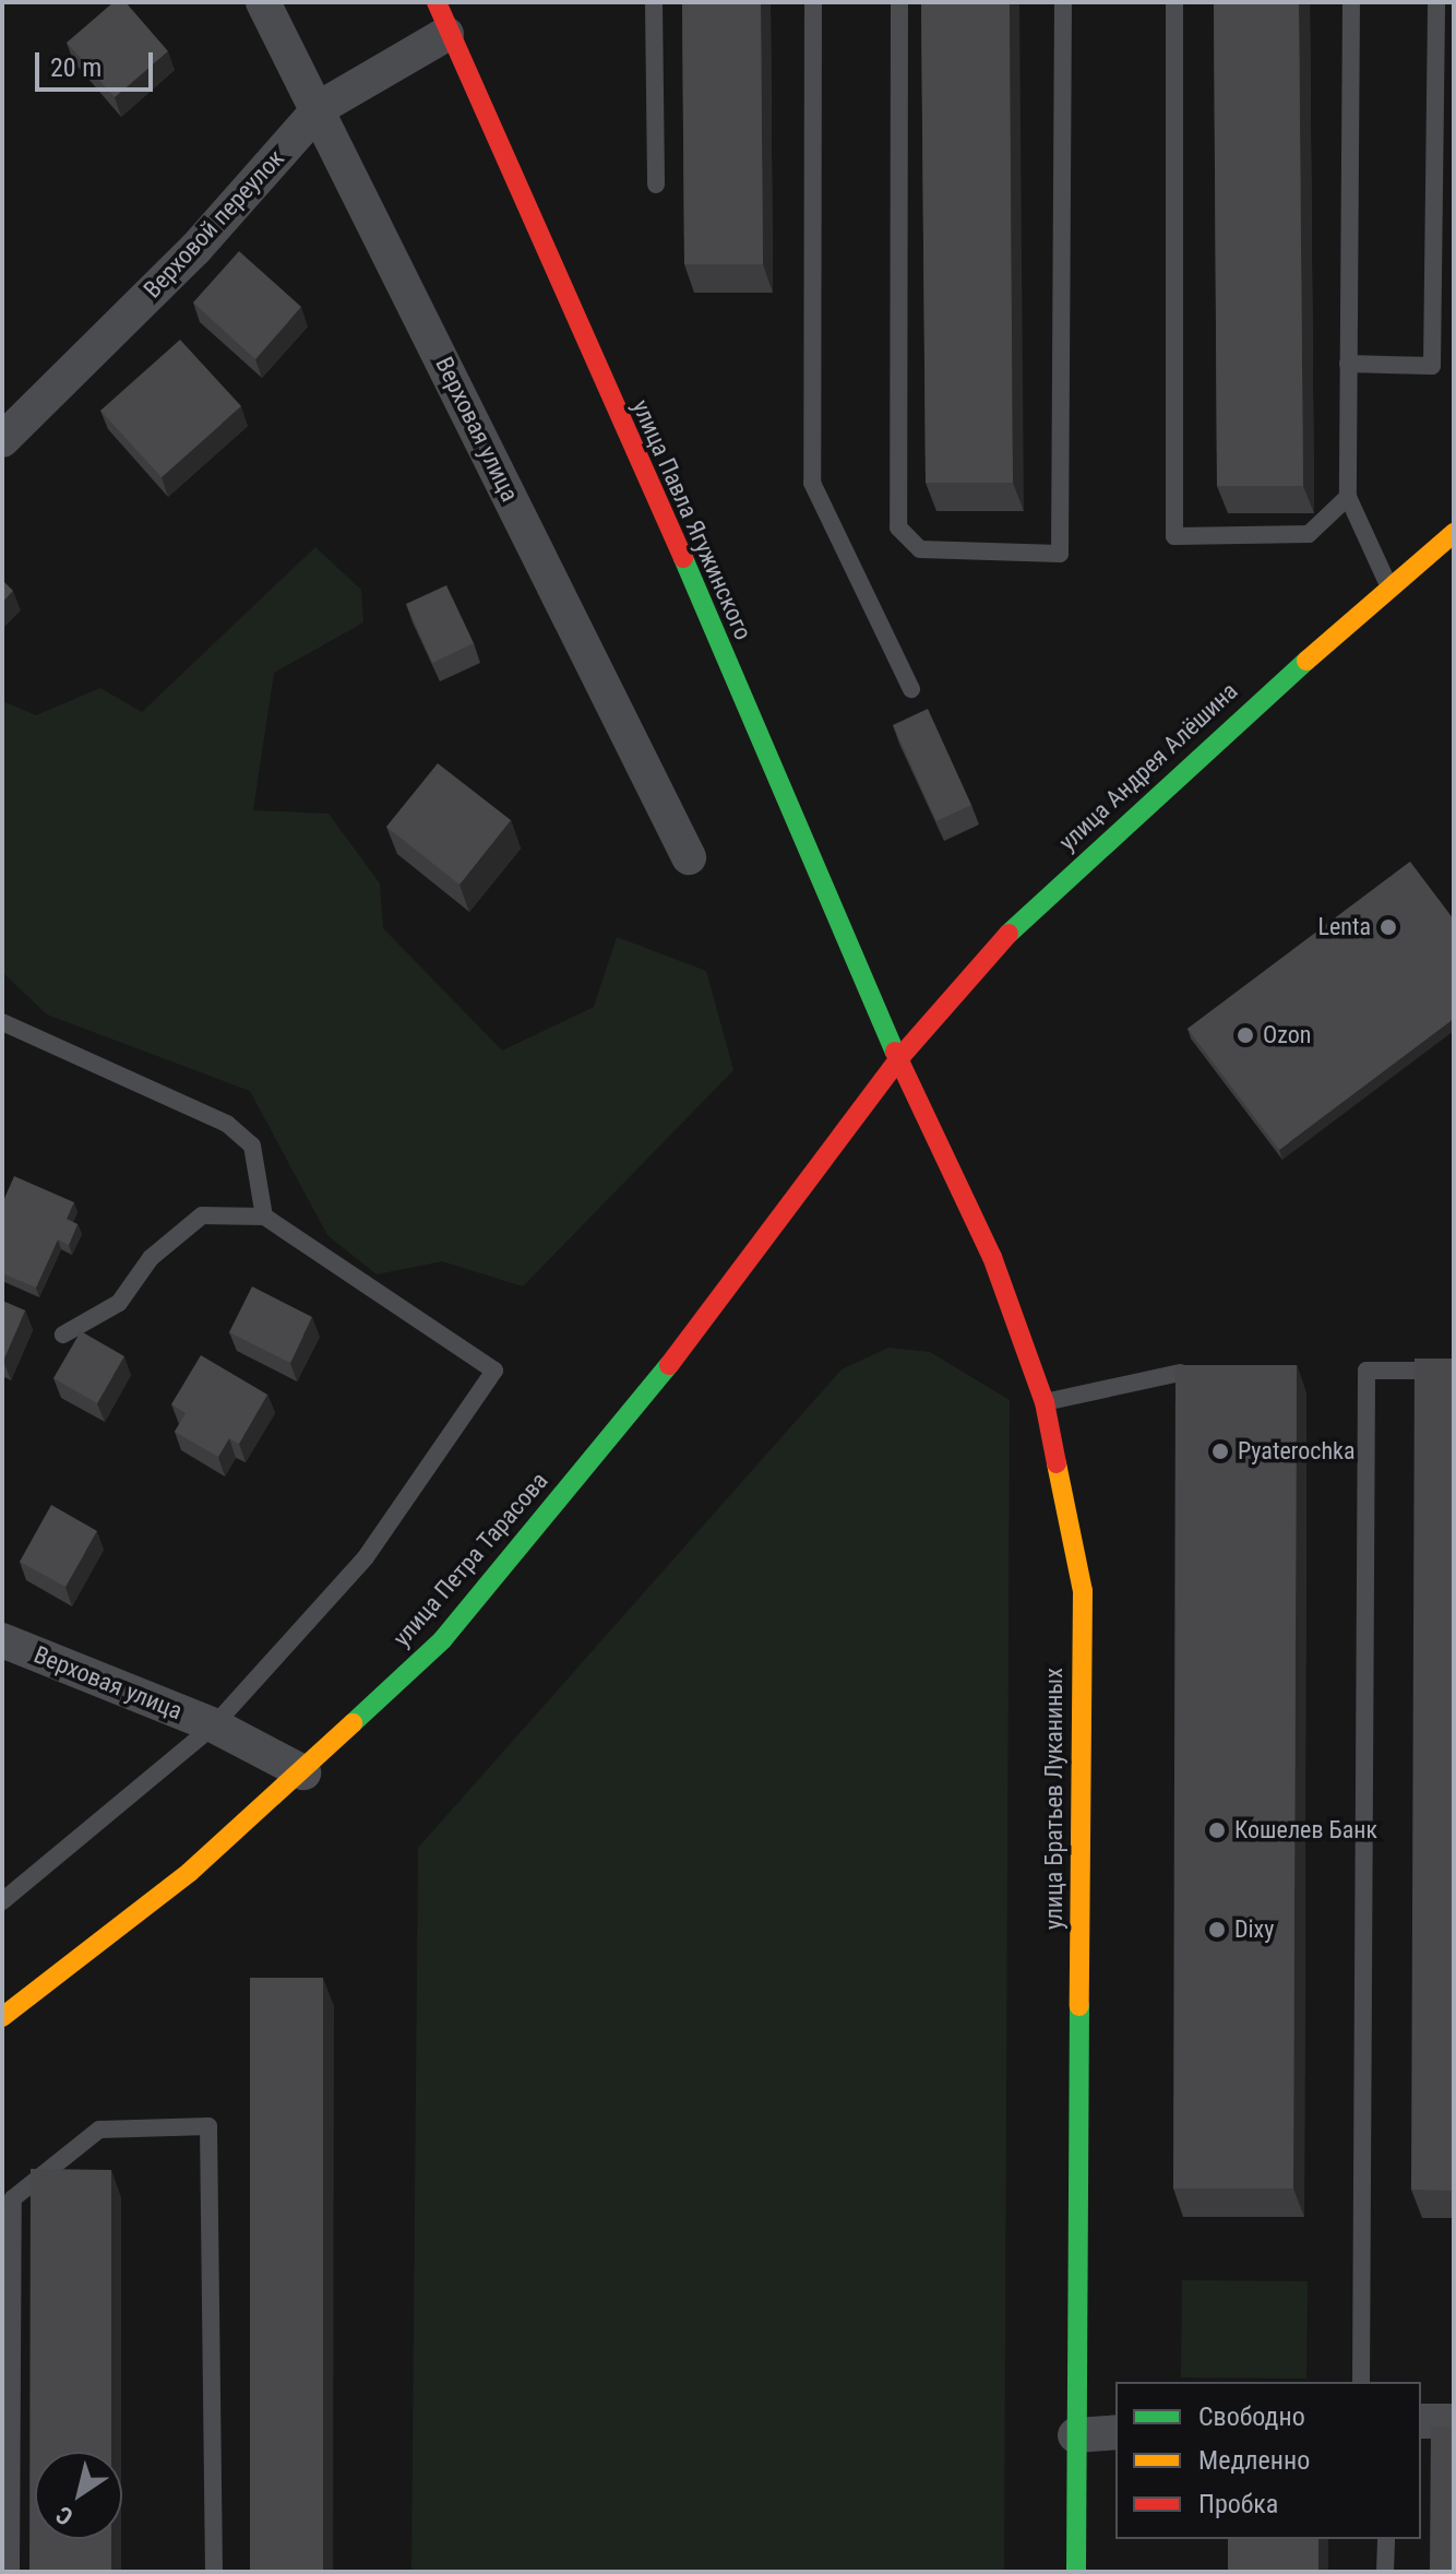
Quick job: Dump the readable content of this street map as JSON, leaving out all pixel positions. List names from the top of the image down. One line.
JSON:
{"streets":{"street":["Верховой переулок","Верховая улица","улица Павла Ягужинского","улица Андрея Алёшина","улица Петра Тарасова","улица Братьев Луканиных"]},"crossings":[["Верховой переулок","Верховая улица"],["Верховой переулок","улица Павла Ягужинского"],["Верховая улица","улица Петра Тарасова"],["улица Павла Ягужинского","улица Андрея Алёшина"],["улица Павла Ягужинского","улица Петра Тарасова"],["улица Павла Ягужинского","улица Братьев Луканиных"],["улица Андрея Алёшина","улица Петра Тарасова"],["улица Андрея Алёшина","улица Братьев Луканиных"],["улица Петра Тарасова","улица Братьев Луканиных"]],"places":["Lenta","Ozon","Pyaterochka","Кошелев Банк","Dixy"],"legend":["Свободно","Медленно","Пробка"],"scale_bar":"20 m","north":"bottom left"}
